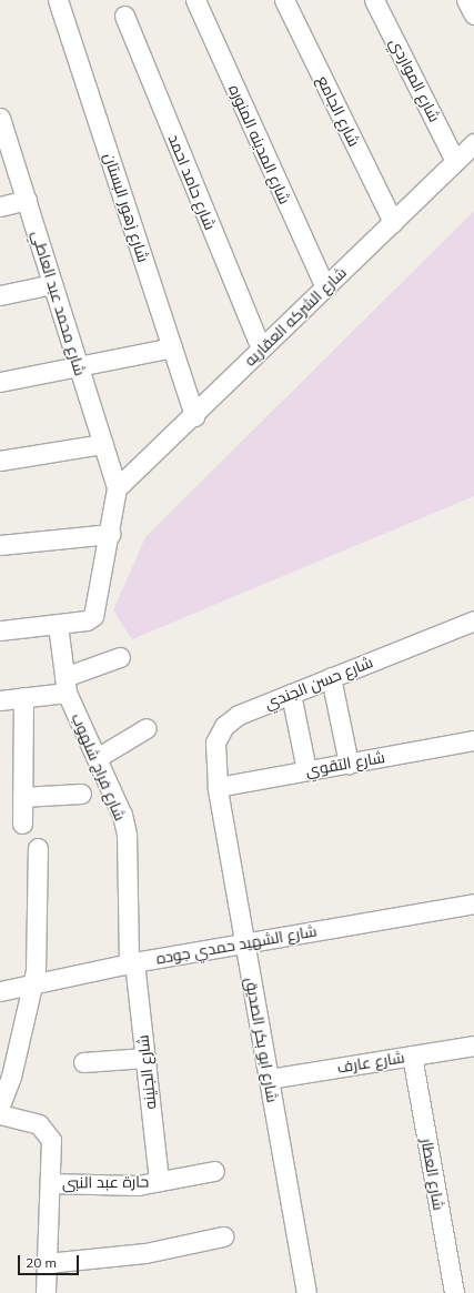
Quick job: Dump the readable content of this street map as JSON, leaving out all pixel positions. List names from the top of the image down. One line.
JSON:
{"streets":{"street":["شارع المواردي","شارع الجامع","شارع المدينه المنوره","شارع حامد احمد","شارع زهور البستان","شارع محمد عبد العاطي","شارع الشركه العقاريه","شارع حسن الجندي","شارع التقوي","شارع فراج شلهوب","شارع الشهيد حمدي جوده","شارع ابو بكر الصديق","شارع عارف","شارع الجنينه","شارع العطار","حارة عبد النبى"]},"crossings":[["شارع المواردي","شارع الشركه العقاريه"],["شارع الجامع","شارع الشركه العقاريه"],["شارع المدينه المنوره","شارع الشركه العقاريه"],["شارع حامد احمد","شارع الشركه العقاريه"],["شارع زهور البستان","شارع الشركه العقاريه"],["شارع محمد عبد العاطي","شارع الشركه العقاريه"],["شارع حسن الجندي","شارع التقوي"],["شارع حسن الجندي","شارع ابو بكر الصديق"],["شارع التقوي","شارع ابو بكر الصديق"],["شارع فراج شلهوب","شارع الشهيد حمدي جوده"],["شارع فراج شلهوب","شارع الجنينه"],["شارع الشهيد حمدي جوده","شارع ابو بكر الصديق"],["شارع الشهيد حمدي جوده","شارع الجنينه"],["شارع ابو بكر الصديق","شارع عارف"],["شارع عارف","شارع العطار"],["شارع الجنينه","حارة عبد النبى"]],"scale_bar":"20 m"}
